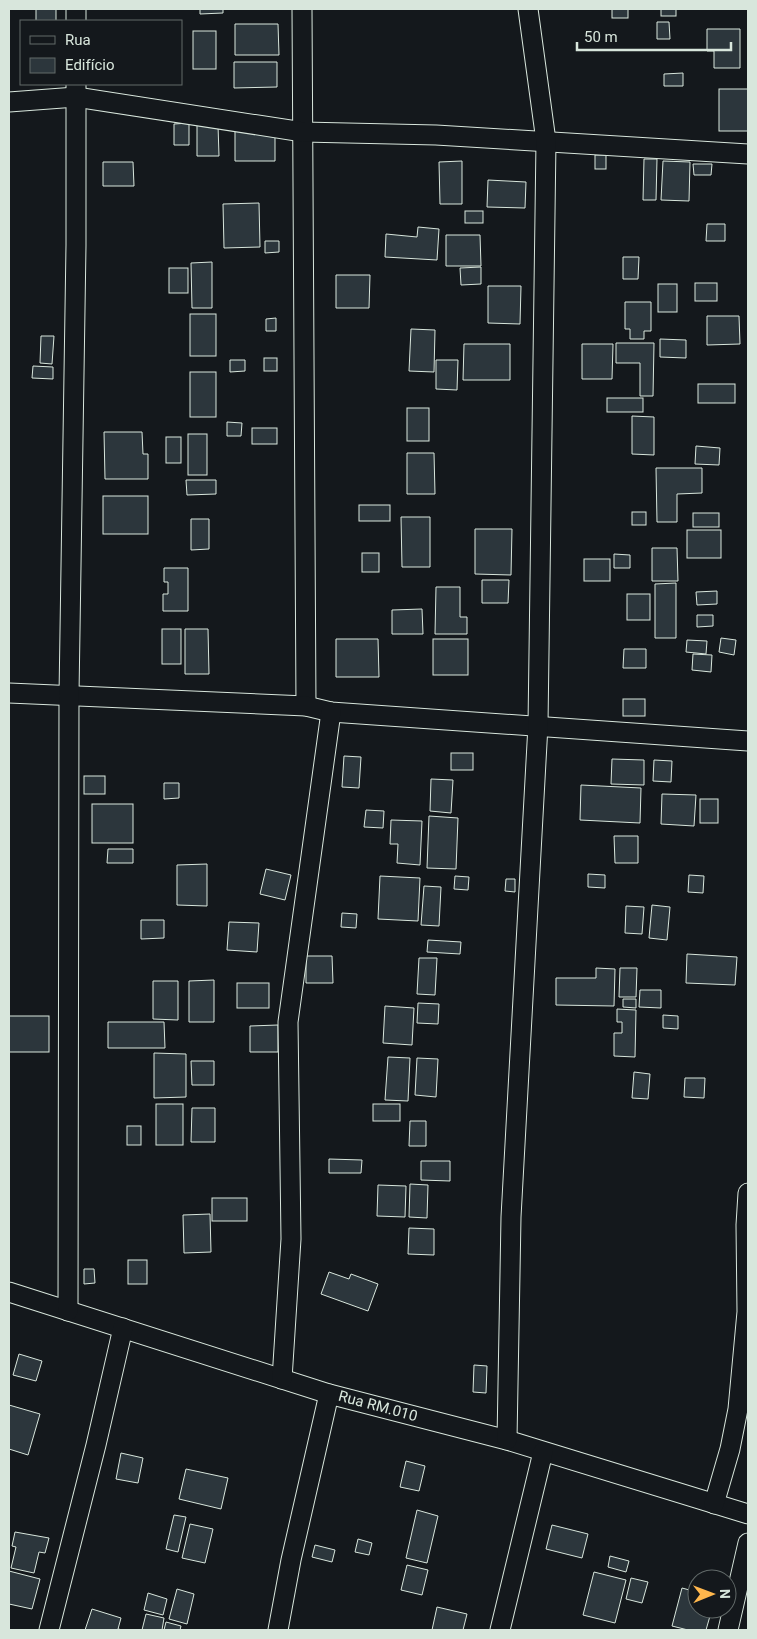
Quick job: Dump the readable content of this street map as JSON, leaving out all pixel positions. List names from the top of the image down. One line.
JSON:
{"streets":{"street":["Rua RM.010"]},"legend":["Rua","Edifício"],"scale_bar":"50 m","north":"right"}
